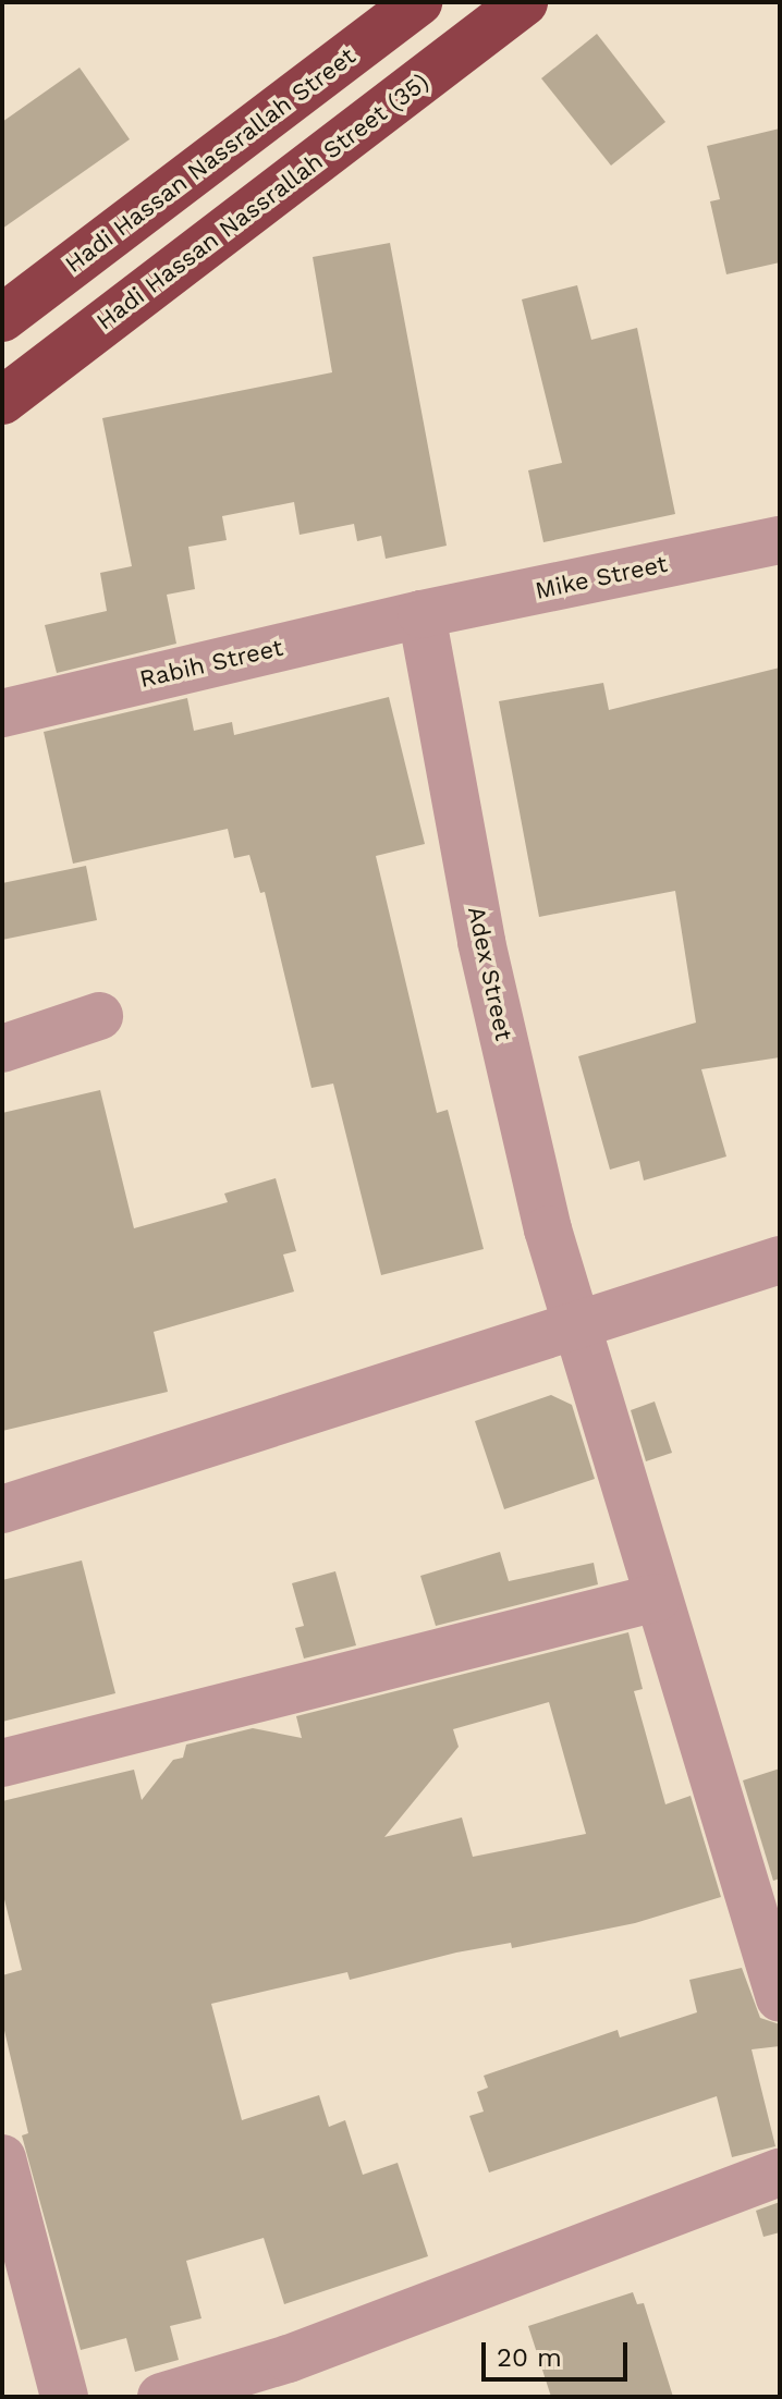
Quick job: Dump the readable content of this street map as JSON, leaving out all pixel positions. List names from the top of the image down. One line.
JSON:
{"streets":{"highway":["Hadi Hassan Nassrallah Street","Hadi Hassan Nassrallah Street (35)"],"street":["Mike Street","Rabih Street","Adex Street"]},"crossings":[["Mike Street","Rabih Street"],["Mike Street","Adex Street"],["Rabih Street","Adex Street"]],"scale_bar":"20 m"}
